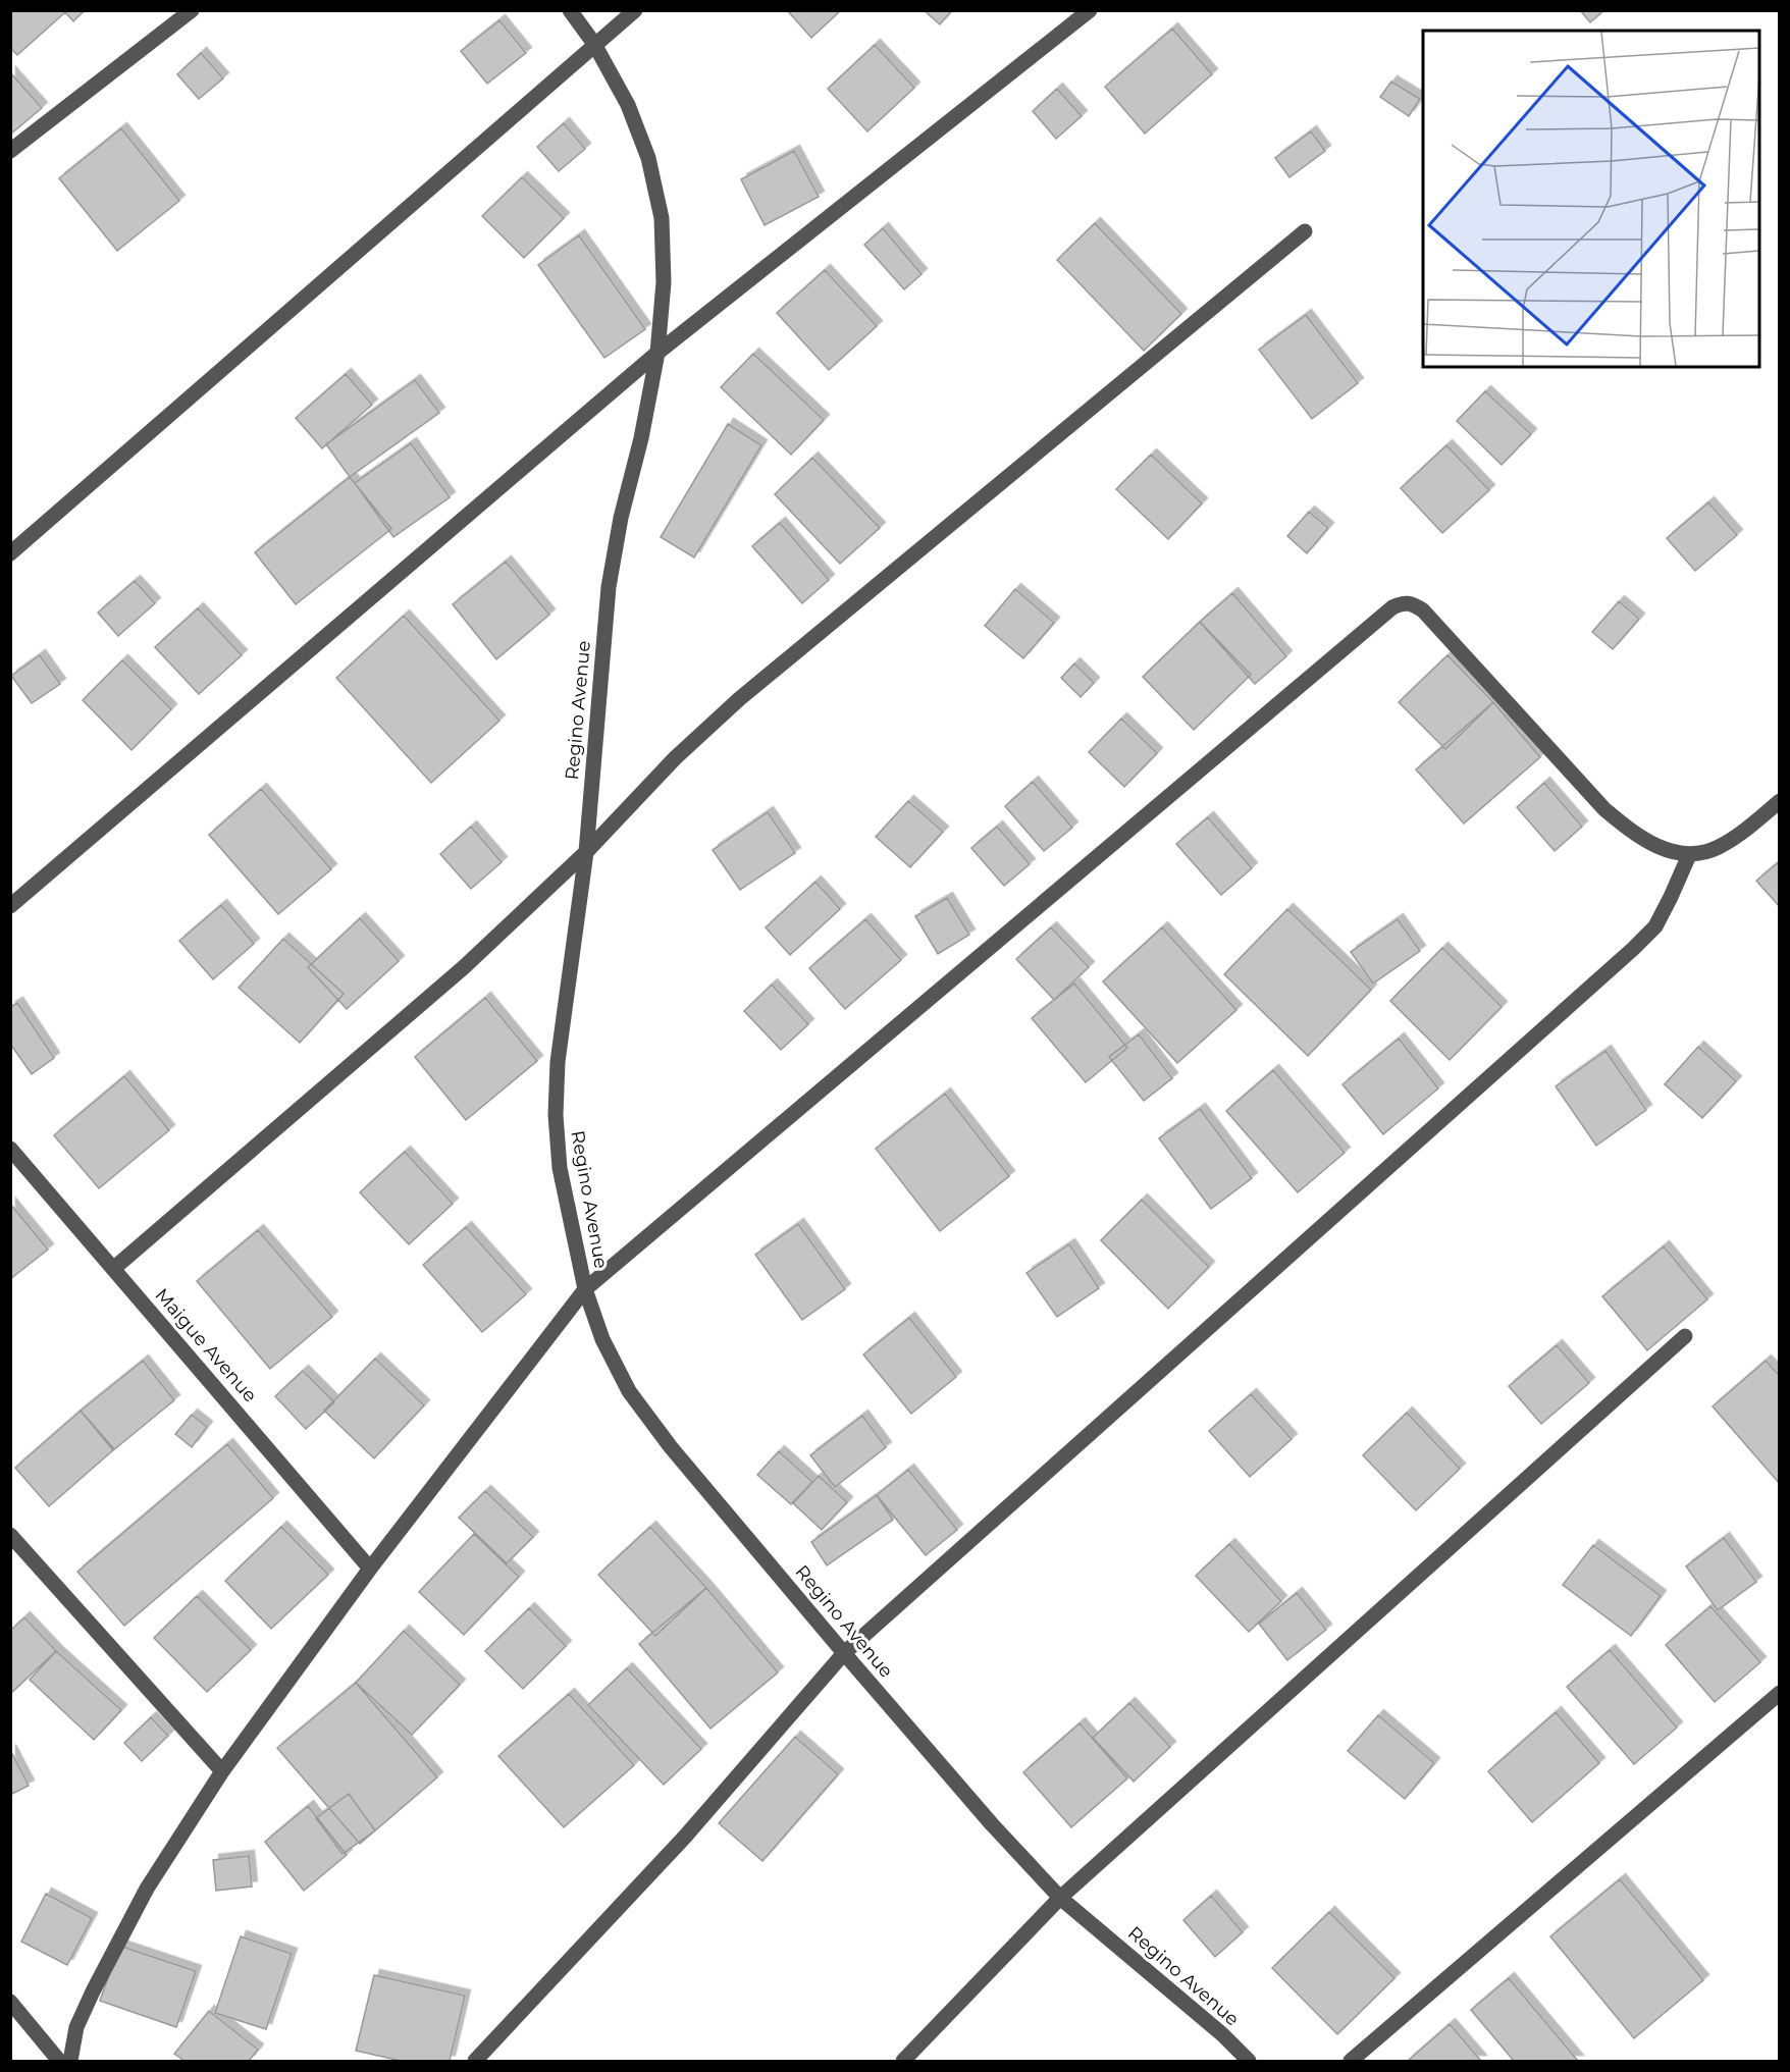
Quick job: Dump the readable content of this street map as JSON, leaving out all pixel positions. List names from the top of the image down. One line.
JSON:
{"streets":{"street":["Regino Avenue","Maigue Avenue"]}}
